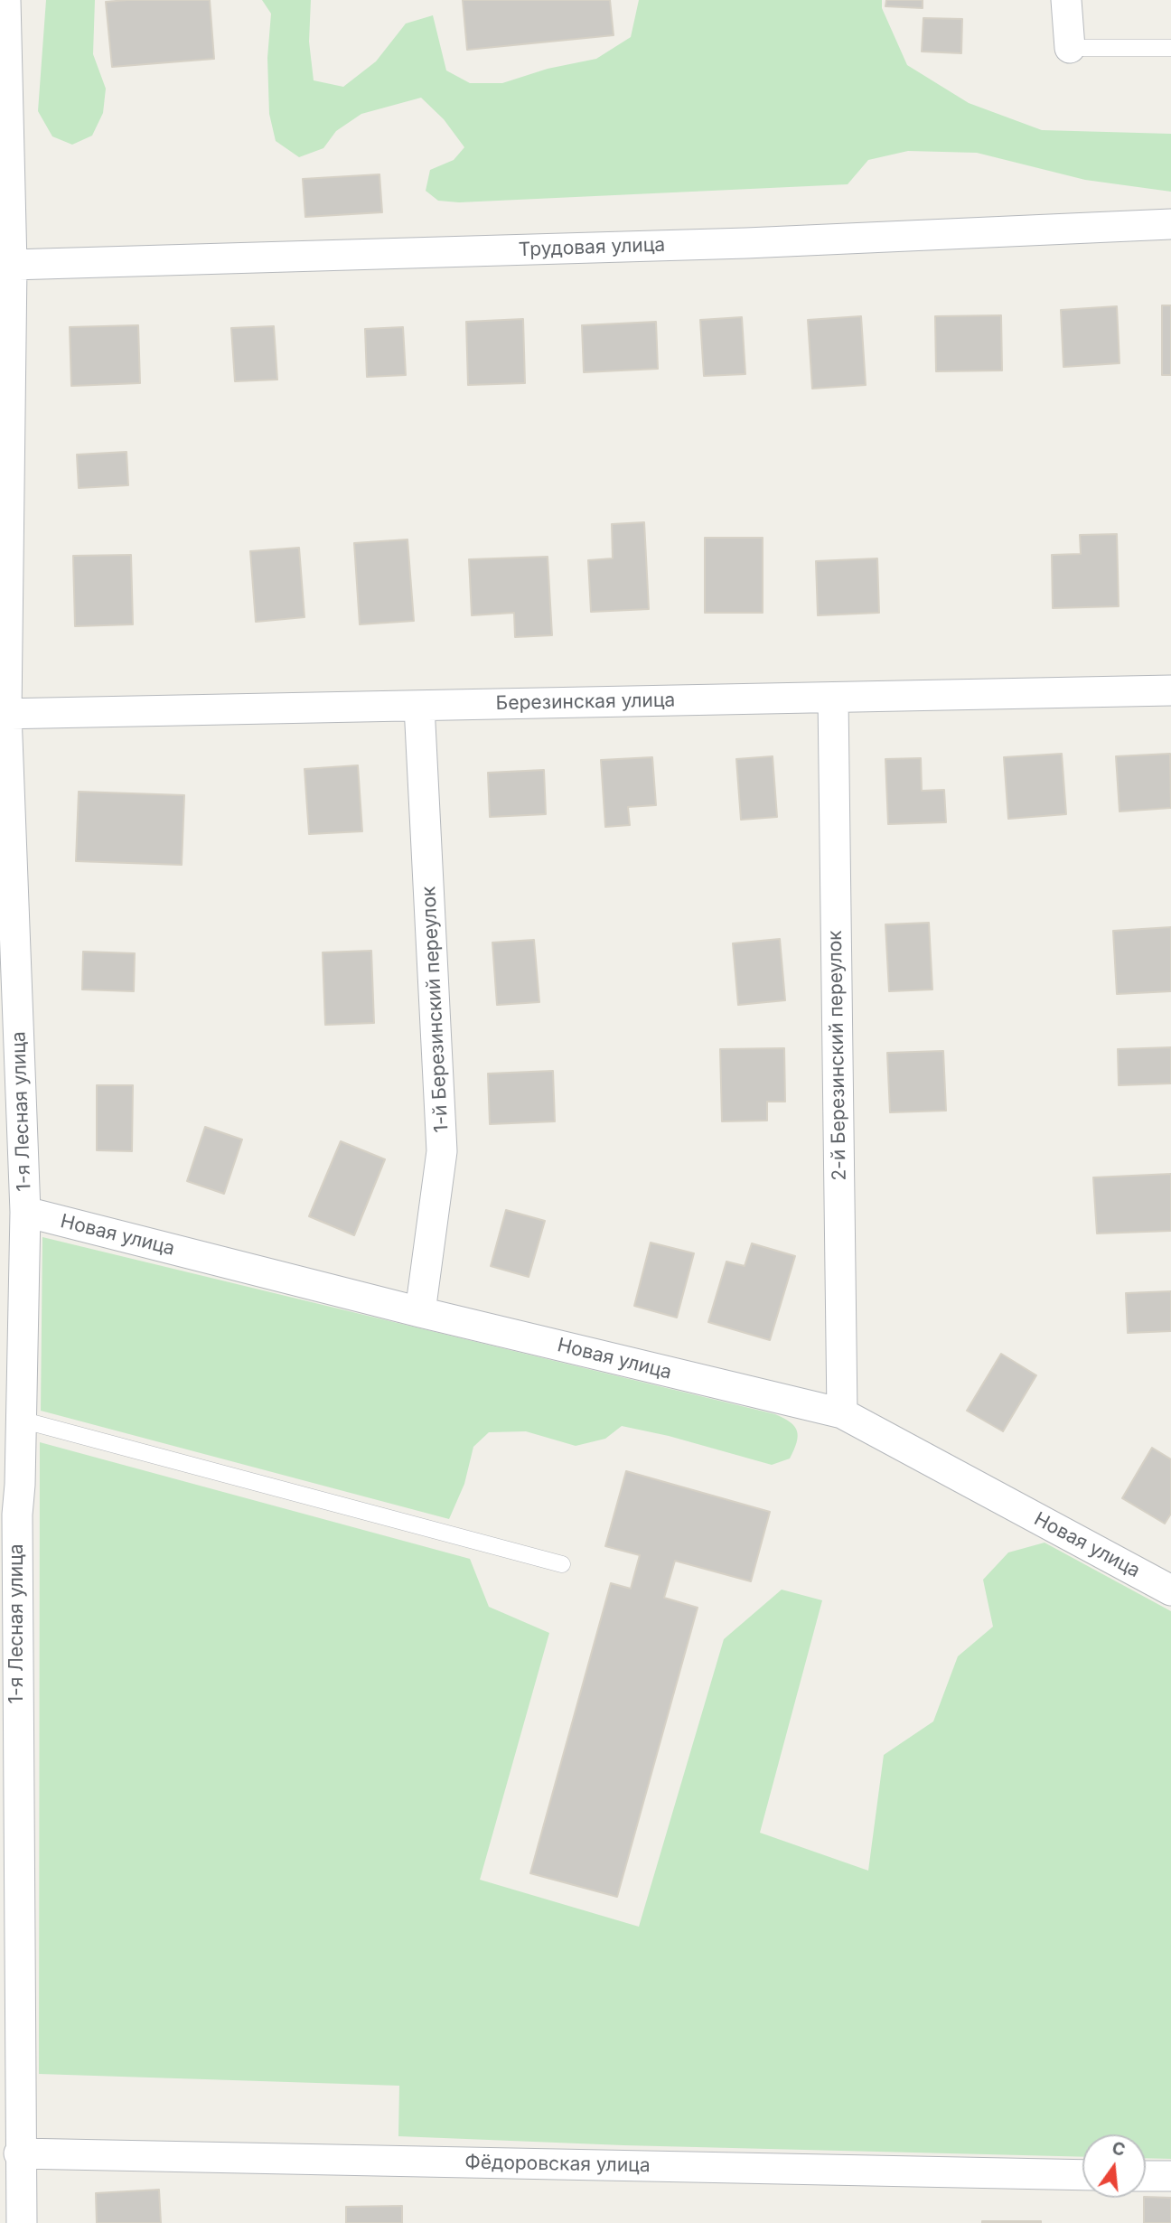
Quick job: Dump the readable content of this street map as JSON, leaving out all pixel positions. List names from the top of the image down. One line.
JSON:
{"streets":{"street":["Трудовая улица","Березинская улица","1-й Березинский переулок","2-й Березинский переулок","1-я Лесная улица","Новая улица","Фёдоровская улица"]},"crossings":[["Трудовая улица","1-я Лесная улица"],["Березинская улица","1-й Березинский переулок"],["Березинская улица","2-й Березинский переулок"],["Березинская улица","1-я Лесная улица"],["1-й Березинский переулок","Новая улица"],["2-й Березинский переулок","Новая улица"],["1-я Лесная улица","Новая улица"],["1-я Лесная улица","Фёдоровская улица"]],"north":"top"}
